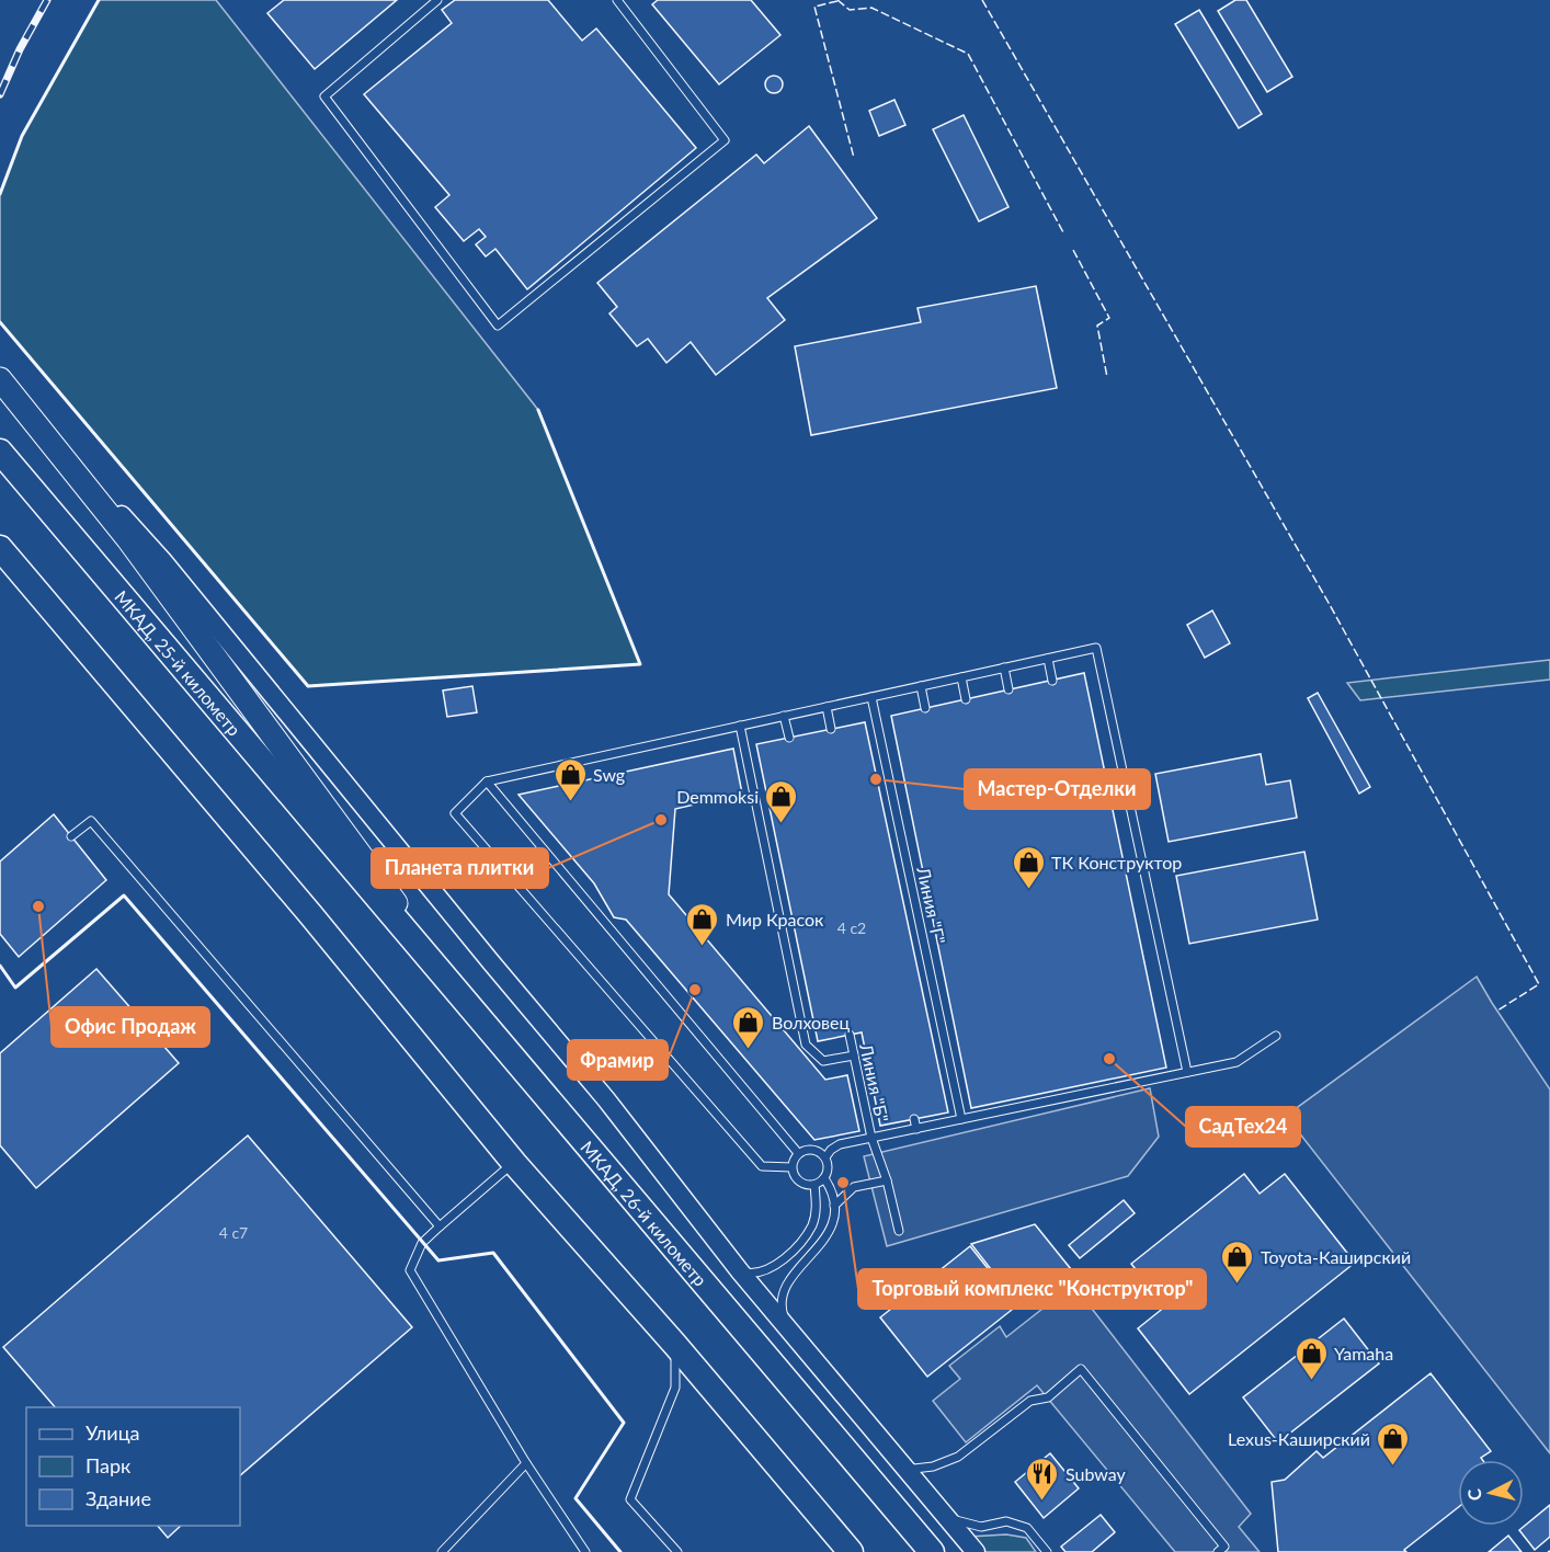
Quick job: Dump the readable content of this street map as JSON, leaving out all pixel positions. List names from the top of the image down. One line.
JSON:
{"streets":{"highway":["МКАД, 25-й километр","МКАД, 26-й километр"],"lane":["Линия \"Г\"","Линия \"Б\""]},"crossings":[["МКАД, 25-й километр","МКАД, 26-й километр"]],"places":{"other":["Мастер-Отделки","Планета плитки","Офис Продаж","Фрамир","СадТех24","Торговый комплекс \"Конструктор\""],"shop":["Swg","Demmoksi","ТК Конструктор","Мир Красок","Волховец","Toyota-Каширский","Yamaha","Lexus-Каширский"],"restaurant":["Subway"]},"house_numbers":["4 с2","4 с7"],"legend":["Улица","Парк","Здание"],"north":"left"}
